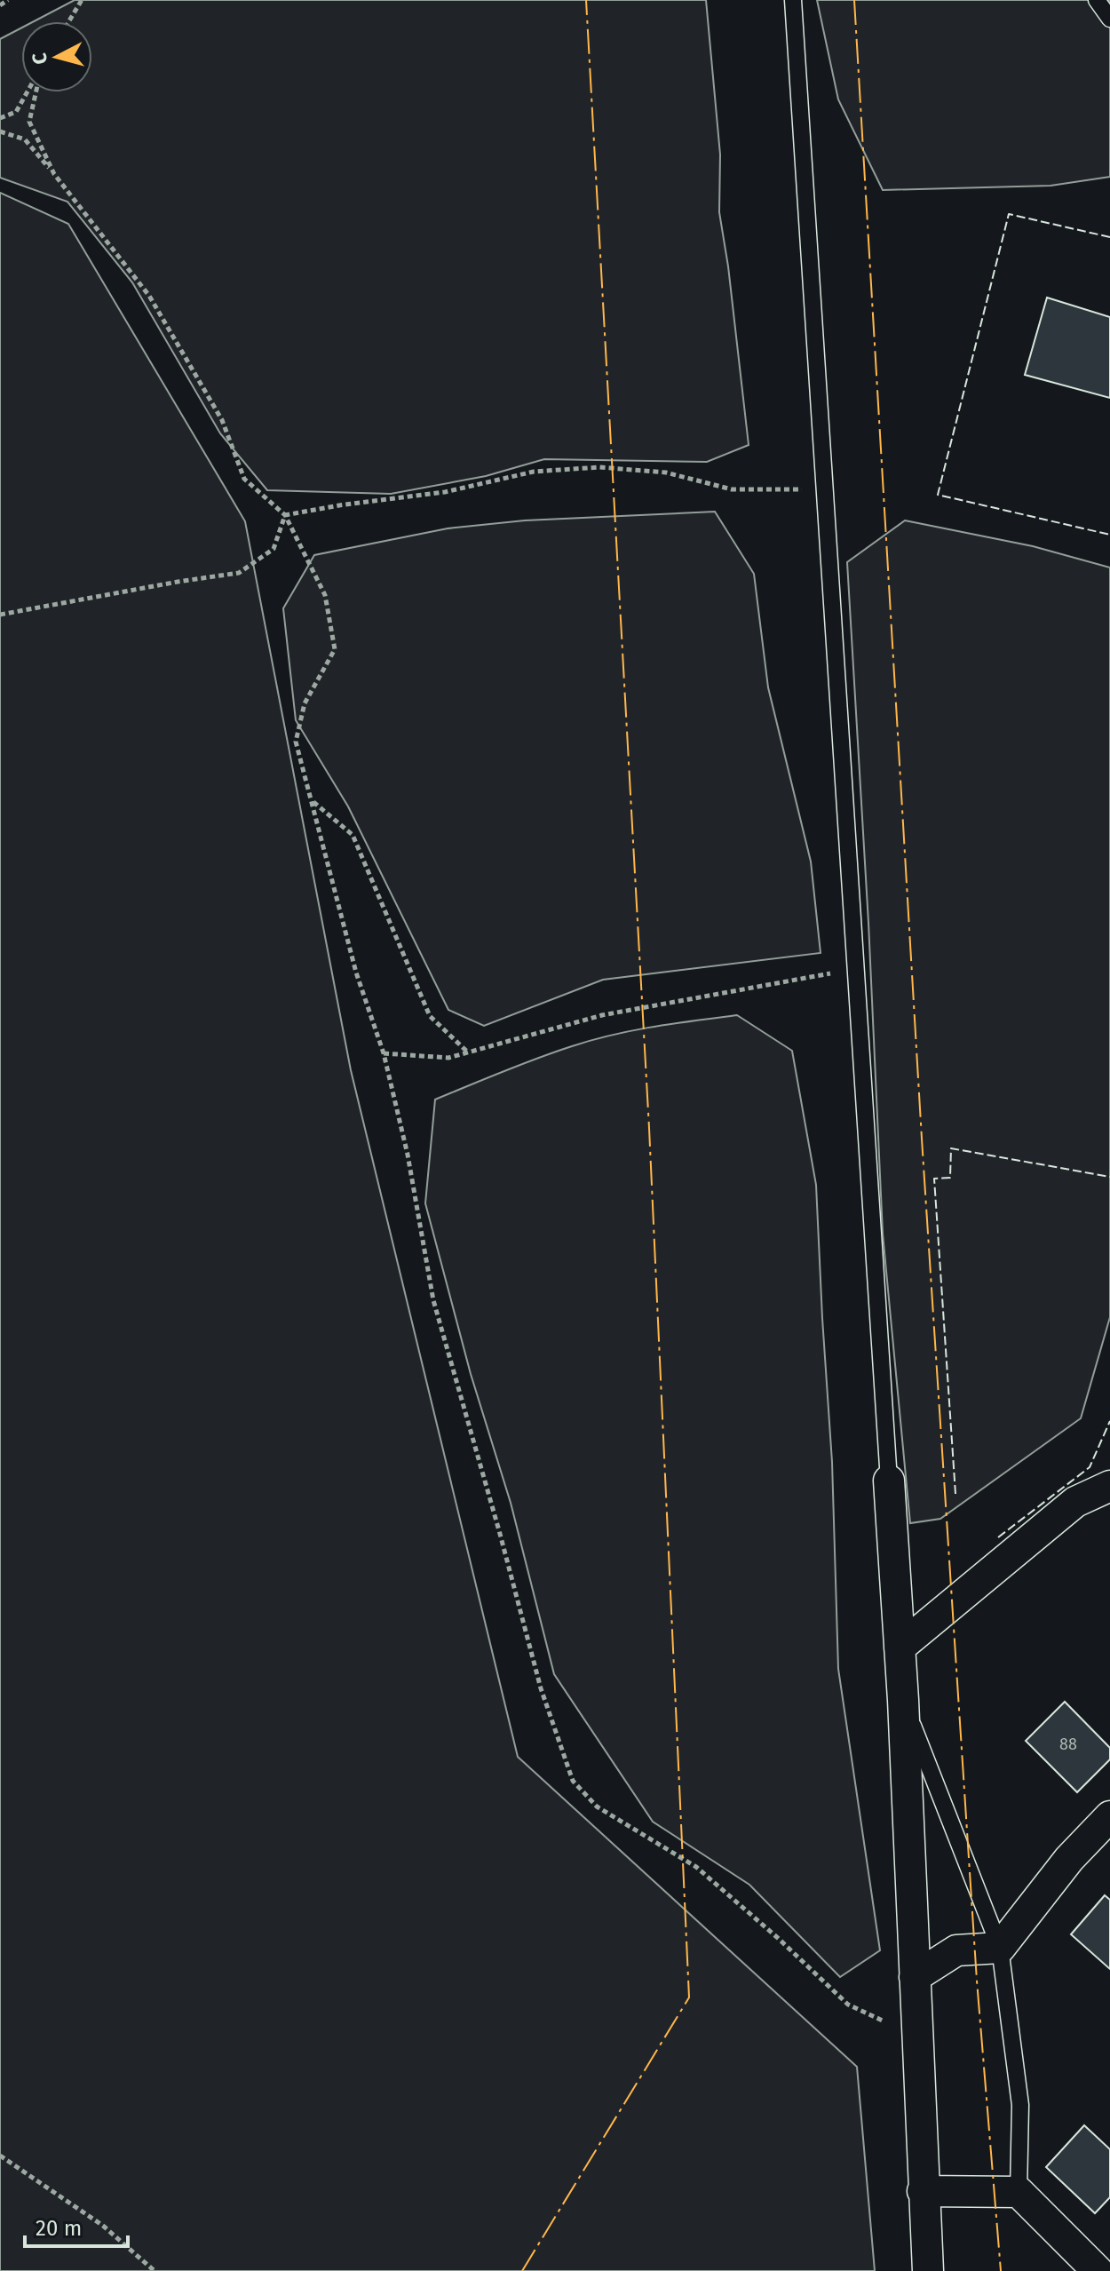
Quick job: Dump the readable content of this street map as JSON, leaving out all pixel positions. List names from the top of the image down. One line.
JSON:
{"house_numbers":["88"],"scale_bar":"20 m","north":"left"}
